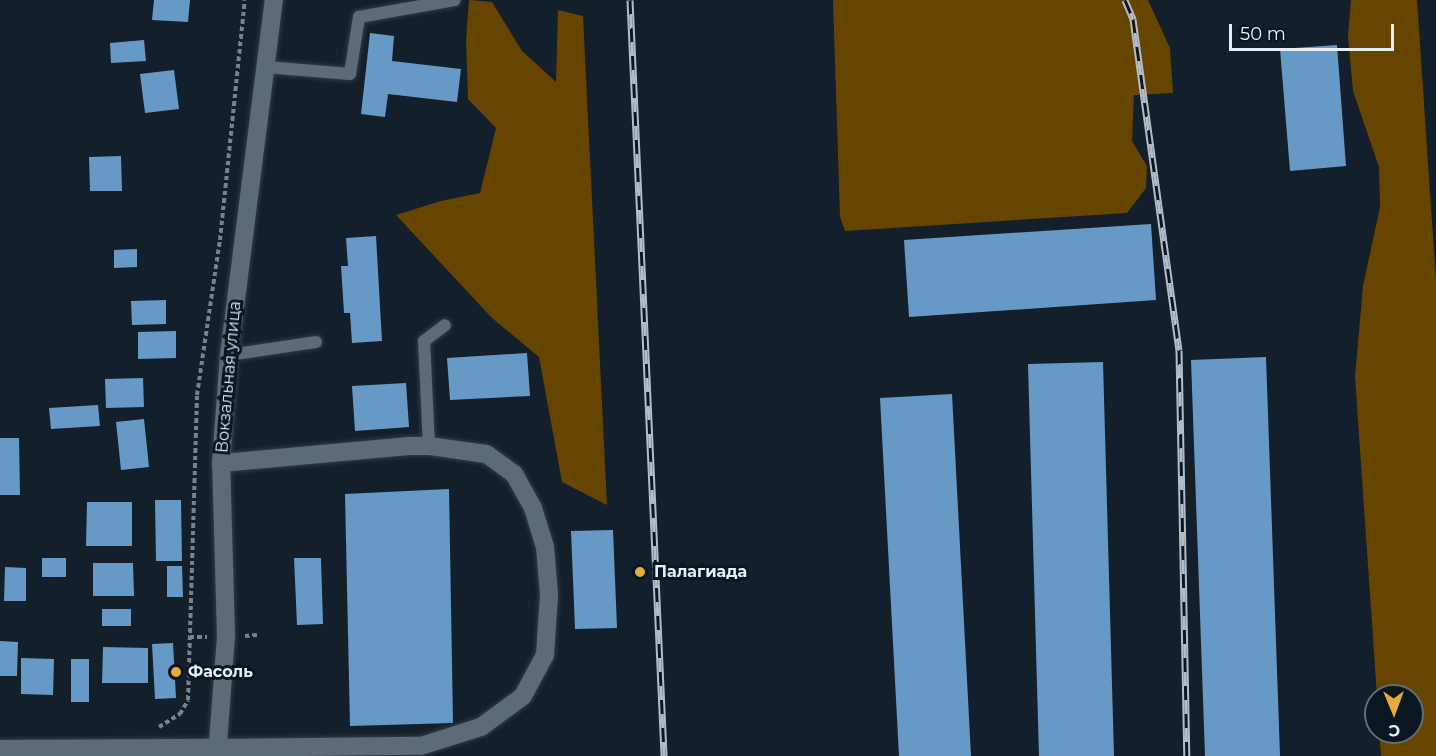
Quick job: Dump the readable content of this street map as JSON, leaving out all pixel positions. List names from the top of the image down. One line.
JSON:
{"streets":{"main road":["Вокзальная улица"]},"places":["Палагиада","Фасоль"],"scale_bar":"50 m","north":"bottom"}
